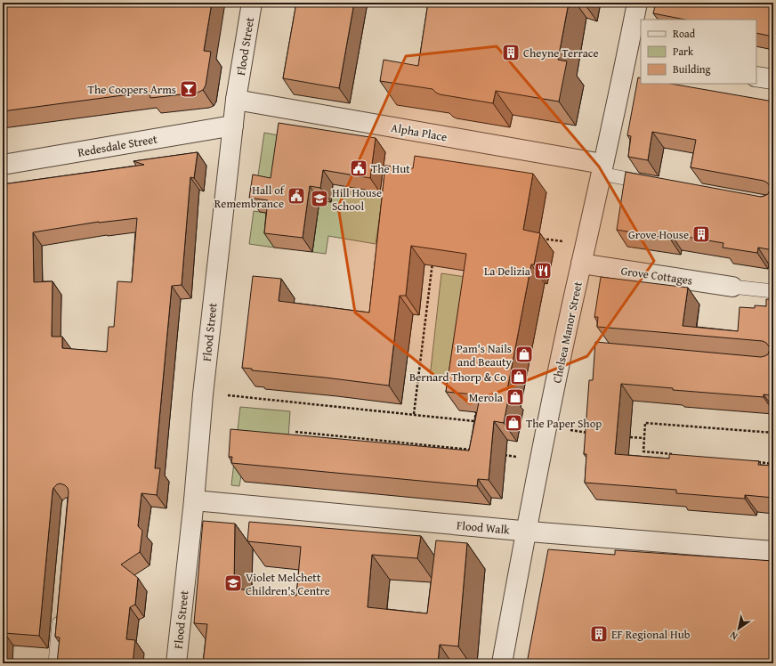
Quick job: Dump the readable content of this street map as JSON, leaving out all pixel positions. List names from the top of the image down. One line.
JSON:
{"streets":{"street":["Flood Street","Alpha Place","Redesdale Street","Grove Cottages","Chelsea Manor Street","Flood Walk"]},"crossings":[["Flood Street","Alpha Place"],["Flood Street","Redesdale Street"],["Flood Street","Flood Walk"],["Alpha Place","Chelsea Manor Street"],["Grove Cottages","Chelsea Manor Street"],["Chelsea Manor Street","Flood Walk"]],"places":{"building":["Cheyne Terrace","Grove House","EF Regional Hub"],"bar":["The Coopers Arms"],"public building":["The Hut","Hall of Remembrance"],"school or university":["Hill House School","Violet Melchett Children's Centre"],"restaurant":["La Delizia"],"shop":["Pam's Nails and Beauty","Bernard Thorp & Co","Merola","The Paper Shop"]},"legend":["Road","Park","Building"],"north":"bottom left"}
